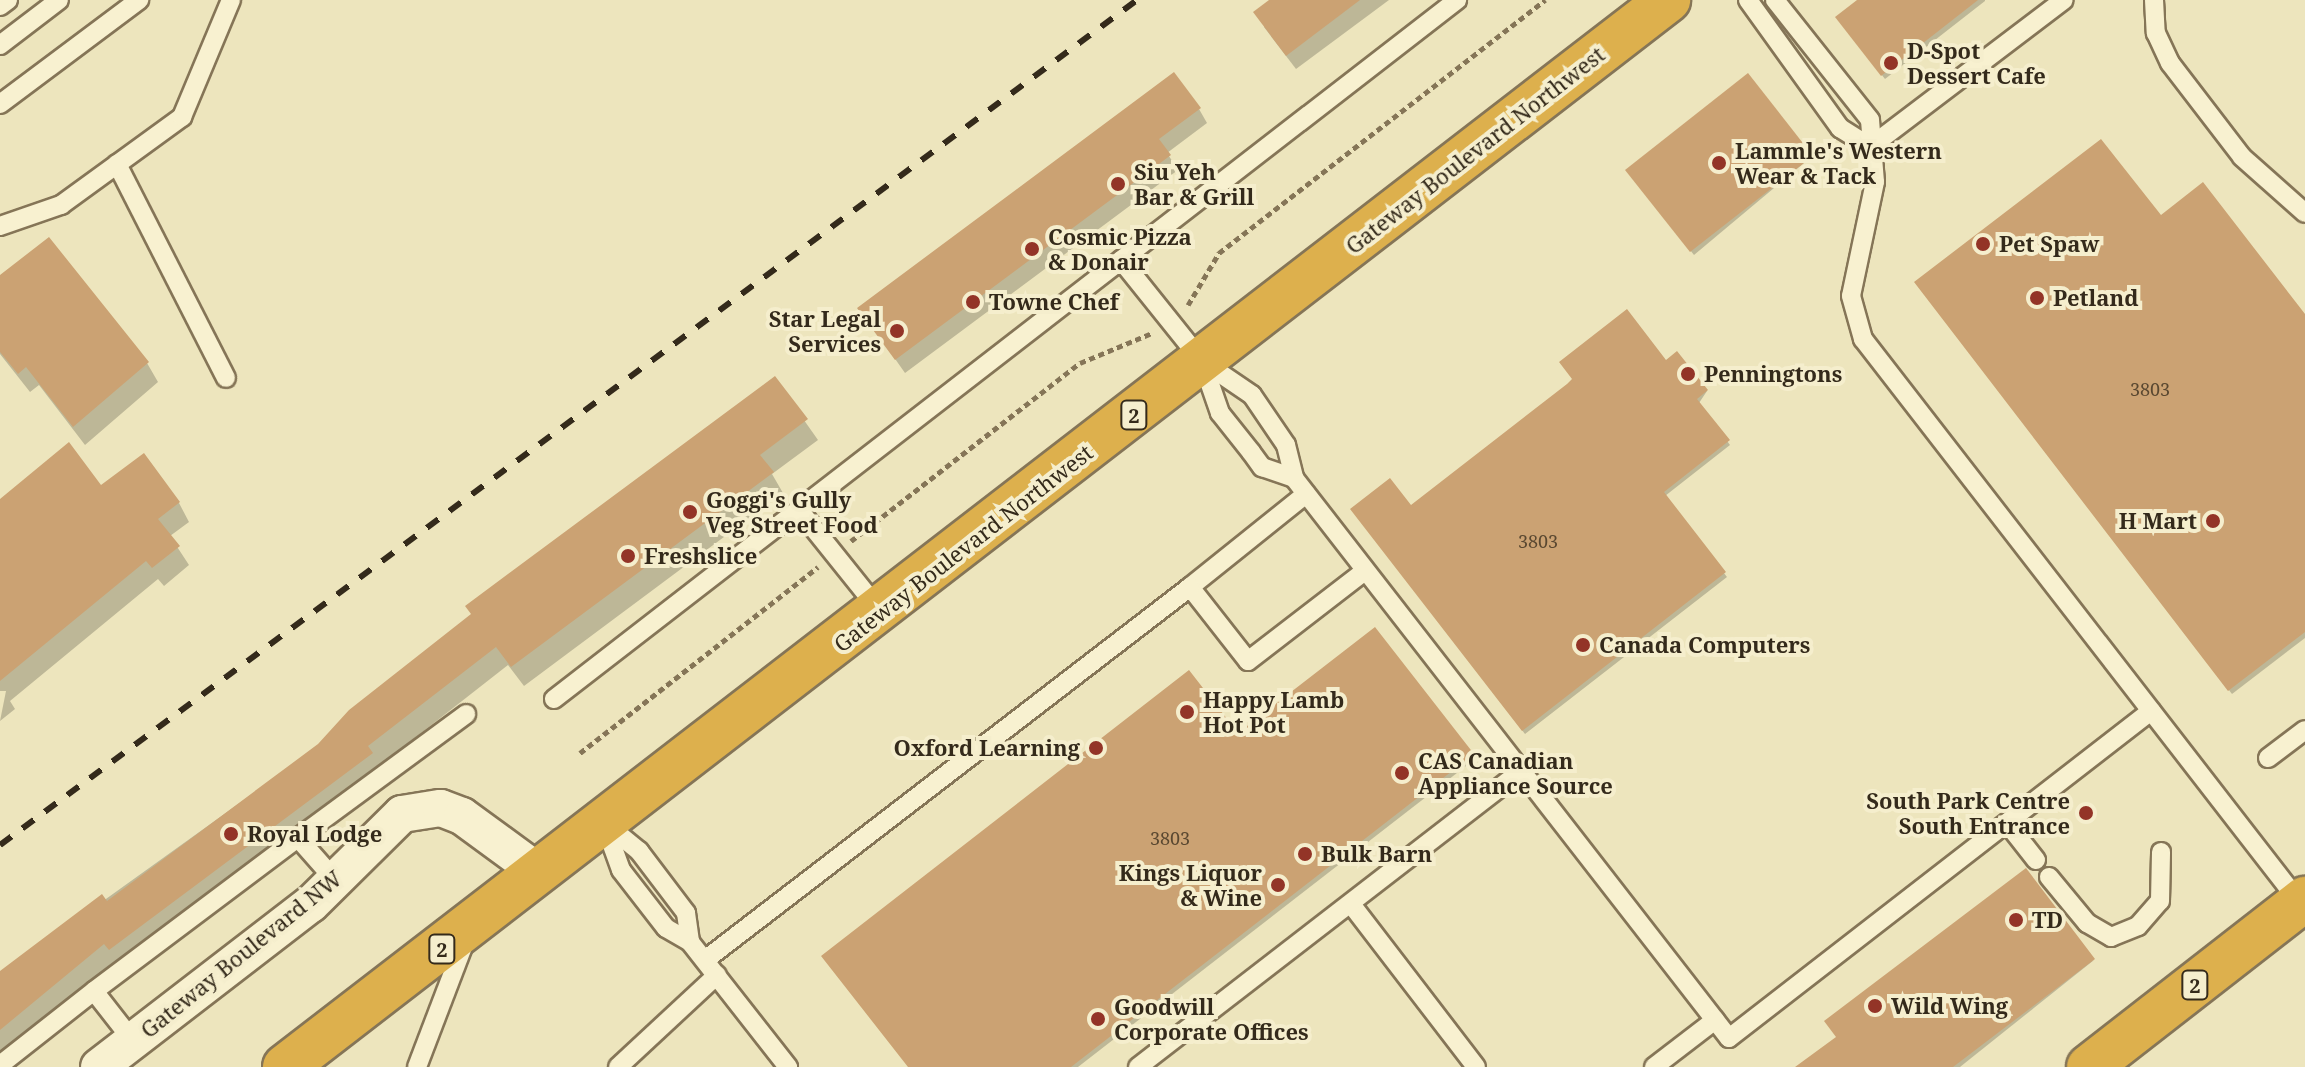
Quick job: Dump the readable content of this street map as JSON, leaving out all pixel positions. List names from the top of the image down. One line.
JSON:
{"streets":{"highway":["Gateway Boulevard Northwest","2"],"street":["Gateway Boulevard NW"]},"crossings":[["Gateway Boulevard Northwest","2"],["2","Gateway Boulevard NW"]],"places":["D-Spot Dessert Cafe","Lammle's Western Wear & Tack","Siu Yeh Bar & Grill","Pet Spaw","Cosmic Pizza & Donair","Petland","Towne Chef","Star Legal Services","Penningtons","Goggi's Gully Veg Street Food","H Mart","Freshslice","Canada Computers","Happy Lamb Hot Pot","Oxford Learning","CAS Canadian Appliance Source","South Park Centre South Entrance","Royal Lodge","Bulk Barn","Kings Liquor & Wine","TD","Wild Wing","Goodwill Corporate Offices"],"house_numbers":["3803","3803","3803"]}
